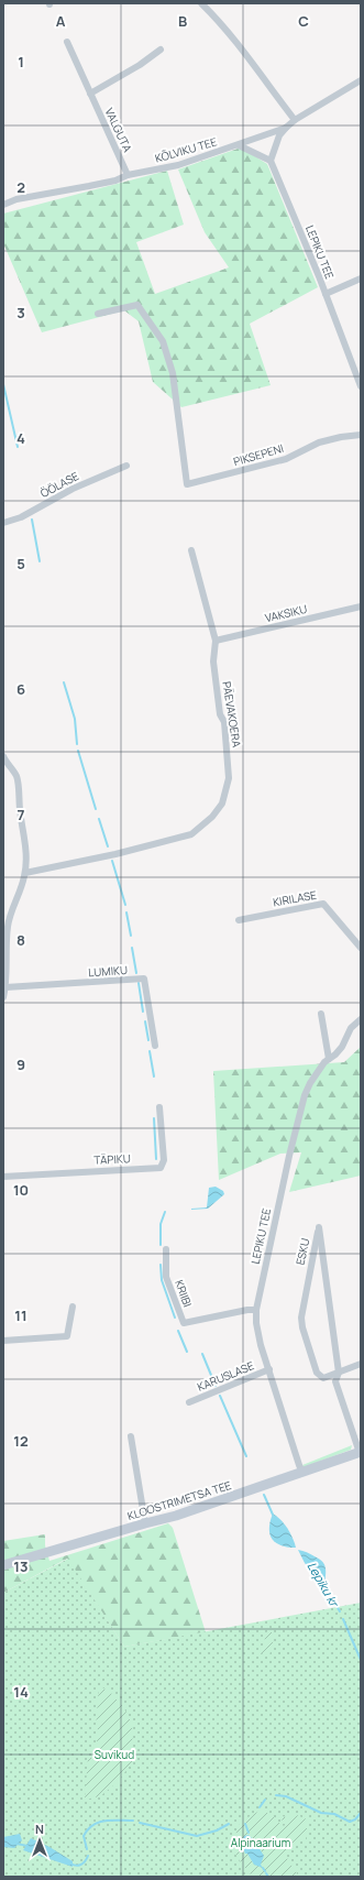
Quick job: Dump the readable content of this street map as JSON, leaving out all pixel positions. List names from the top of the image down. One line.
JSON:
{"streets":{"main road":["KLOOSTRIMETSA TEE"],"street":["VALGUTA","KÕLVIKU TEE","LEPIKU TEE","PIKSEPENI","ÖÖLASE","VAKSIKU","PÄEVAKOERA","KIRILASE","LUMIKU","TÄPIKU","ESKU","KRIIBI","KARUSLASE"]},"crossings":[["VALGUTA","KÕLVIKU TEE"],["LEPIKU TEE","KRIIBI"],["LEPIKU TEE","KARUSLASE"],["LEPIKU TEE","KLOOSTRIMETSA TEE"],["VAKSIKU","PÄEVAKOERA"],["ESKU","KLOOSTRIMETSA TEE"]],"water":["Lepiku kr"],"parks":["Suvikud","Alpinaarium"],"north":"top","grid":{"columns":["A","B","C"],"rows":["1","2","3","4","5","6","7","8","9","10","11","12","13","14"]}}
